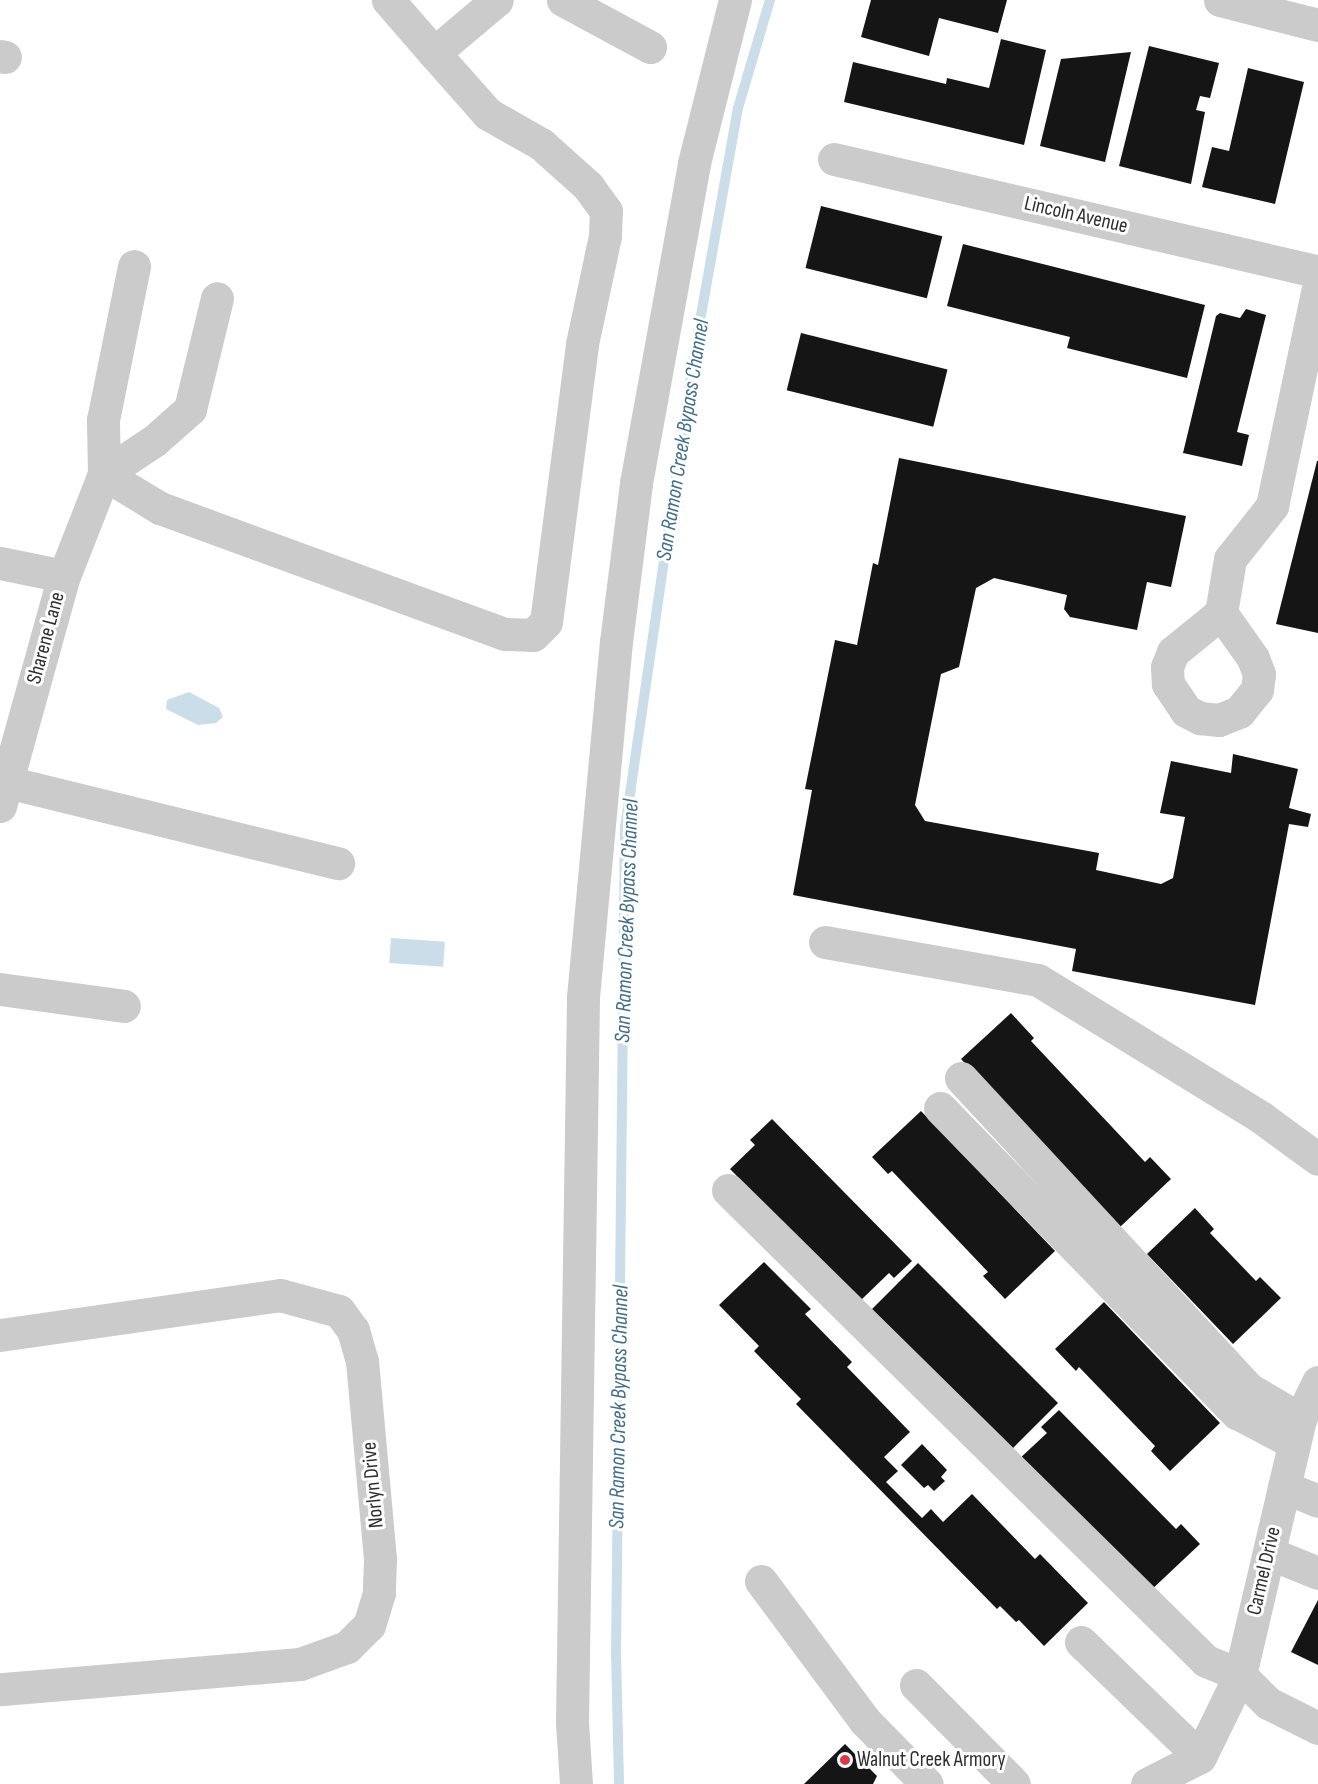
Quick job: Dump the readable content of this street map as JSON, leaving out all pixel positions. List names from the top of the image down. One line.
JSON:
{"streets":{"street":["Lincoln Avenue","Sharene Lane","Norlyn Drive","Carmel Drive"]},"water":["San Ramon Creek Bypass Channel"],"places":["Walnut Creek Armory"]}
